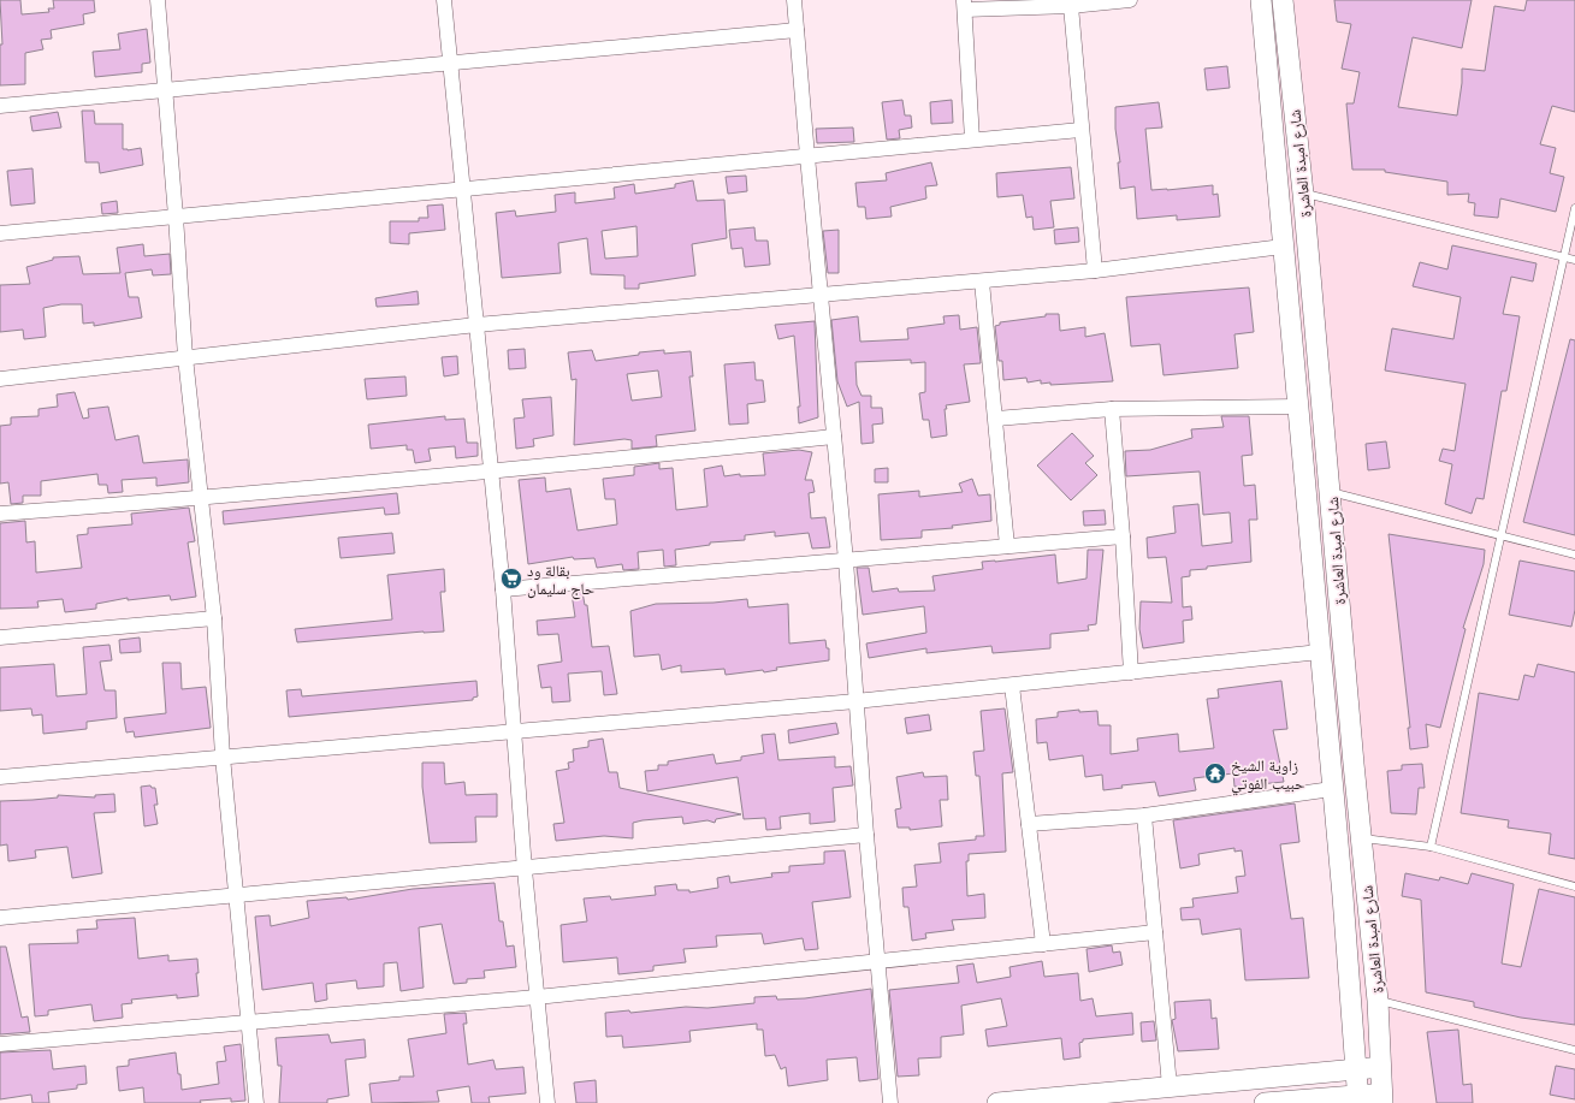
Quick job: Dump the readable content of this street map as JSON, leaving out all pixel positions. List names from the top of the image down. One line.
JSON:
{"streets":{"main road":["شارع امبدة العاشرة"]},"places":{"supermarket":["بقالة ود حاج سليمان"],"temple":["زاوية الشيخ حبيب الفوتي"]}}
